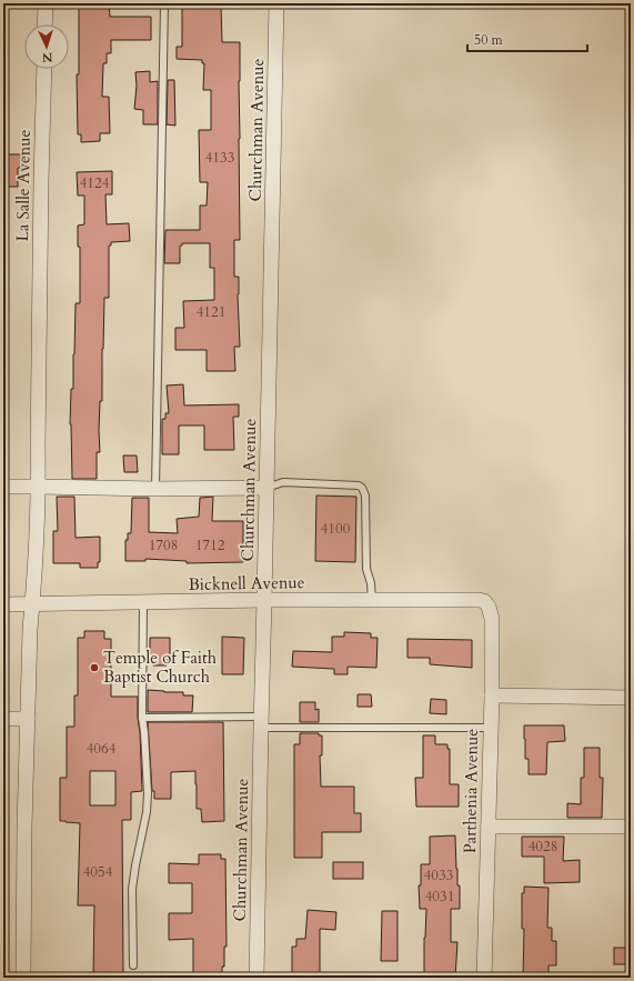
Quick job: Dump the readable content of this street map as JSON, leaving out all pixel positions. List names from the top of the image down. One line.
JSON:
{"streets":{"street":["Churchman Avenue","La Salle Avenue","Bicknell Avenue","Parthenia Avenue"]},"crossings":[["Churchman Avenue","Bicknell Avenue"],["La Salle Avenue","Bicknell Avenue"],["Bicknell Avenue","Parthenia Avenue"]],"places":["Temple of Faith Baptist Church"],"house_numbers":["4133","4124","4121","4100","1708","1712","4064","4028","4054","4033","4031"],"scale_bar":"50 m","north":"bottom"}
